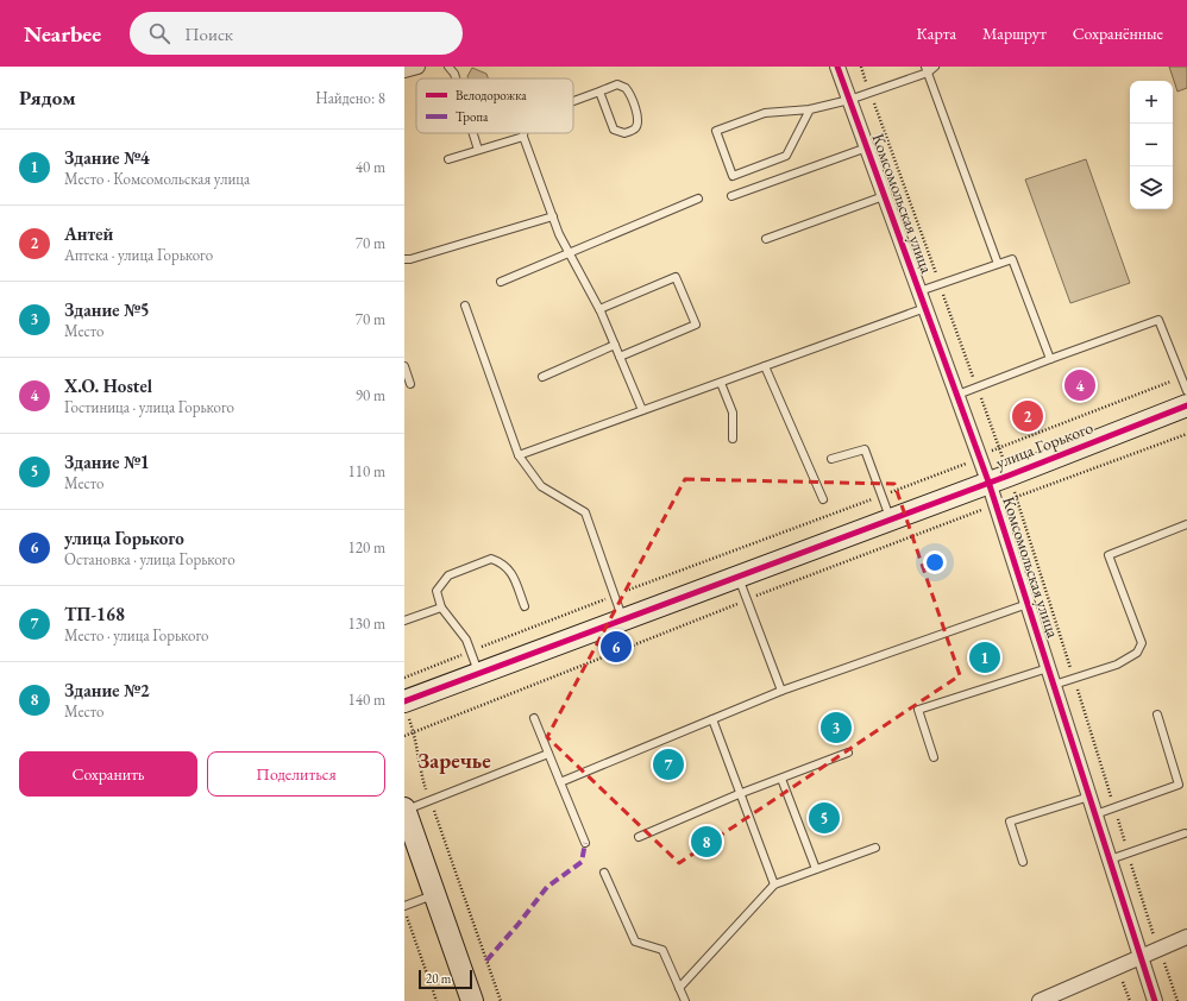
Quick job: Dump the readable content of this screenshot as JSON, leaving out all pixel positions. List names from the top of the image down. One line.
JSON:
{"streets":{"street":["Комсомольская улица","улица Горького"]},"crossings":[["Комсомольская улица","улица Горького"]],"districts":["Заречье"],"legend":["Велодорожка","Тропа"],"scale_bar":"20 m","page":{"header":"Nearbee","search":"Поиск","nav":["Карта","Маршрут","Сохранённые"],"heading":["Рядом","Найдено: 8"],"map_buttons":["+","−"],"list":[{"mark":"1","name":"Здание №4","note":"Место · Комсомольская улица","value":"40 m"},{"mark":"2","name":"Антей","note":"Аптека · улица Горького","value":"70 m"},{"mark":"3","name":"Здание №5","note":"Место","value":"70 m"},{"mark":"4","name":"X.O. Hostel","note":"Гостиница · улица Горького","value":"90 m"},{"mark":"5","name":"Здание №1","note":"Место","value":"110 m"},{"mark":"6","name":"улица Горького","note":"Остановка · улица Горького","value":"120 m"},{"mark":"7","name":"ТП-168","note":"Место · улица Горького","value":"130 m"},{"mark":"8","name":"Здание №2","note":"Место","value":"140 m"}],"pins":["4","2","6","1","3","7","5","8"],"buttons":["Сохранить","Поделиться"],"scale":"20 m"}}
